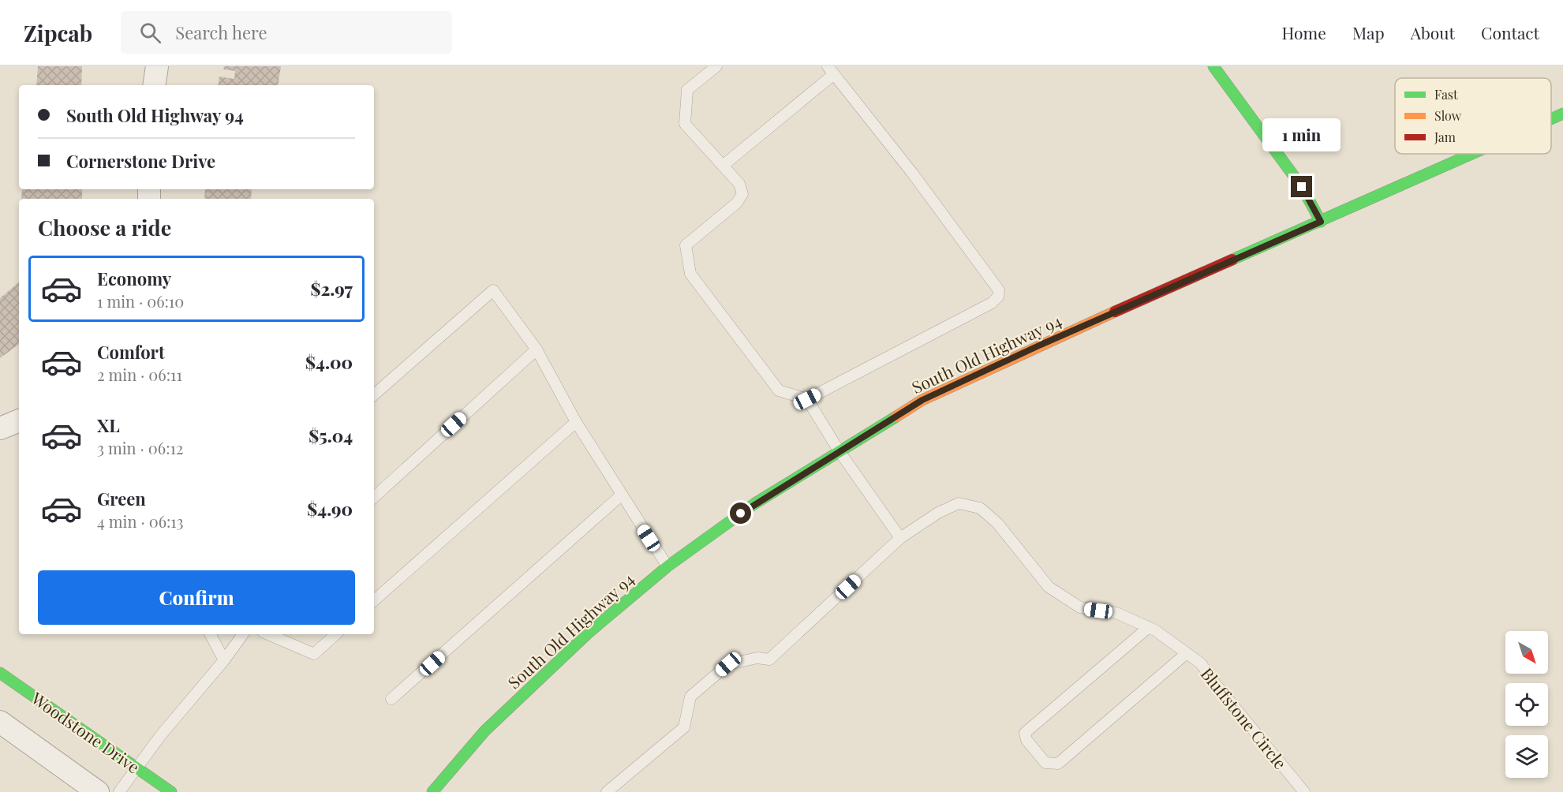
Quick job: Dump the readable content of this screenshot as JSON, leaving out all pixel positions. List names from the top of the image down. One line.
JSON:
{"streets":{"main road":["South Old Highway 94","Woodstone Drive"],"lane":["Bluffstone Circle"]},"legend":["Fast","Slow","Jam"],"north":"bottom right","page":{"header":"Zipcab","search":"Search here","nav":["Home","Map","About","Contact"],"banner":["South Old Highway 94","Cornerstone Drive"],"bubble":"1 min","heading":"Choose a ride","list":[{"name":"Economy","note":"1 min · 06:10","value":"$2.97"},{"name":"Comfort","note":"2 min · 06:11","value":"$4.00"},{"name":"XL","note":"3 min · 06:12","value":"$5.04"},{"name":"Green","note":"4 min · 06:13","value":"$4.90"}],"buttons":"Confirm"}}
